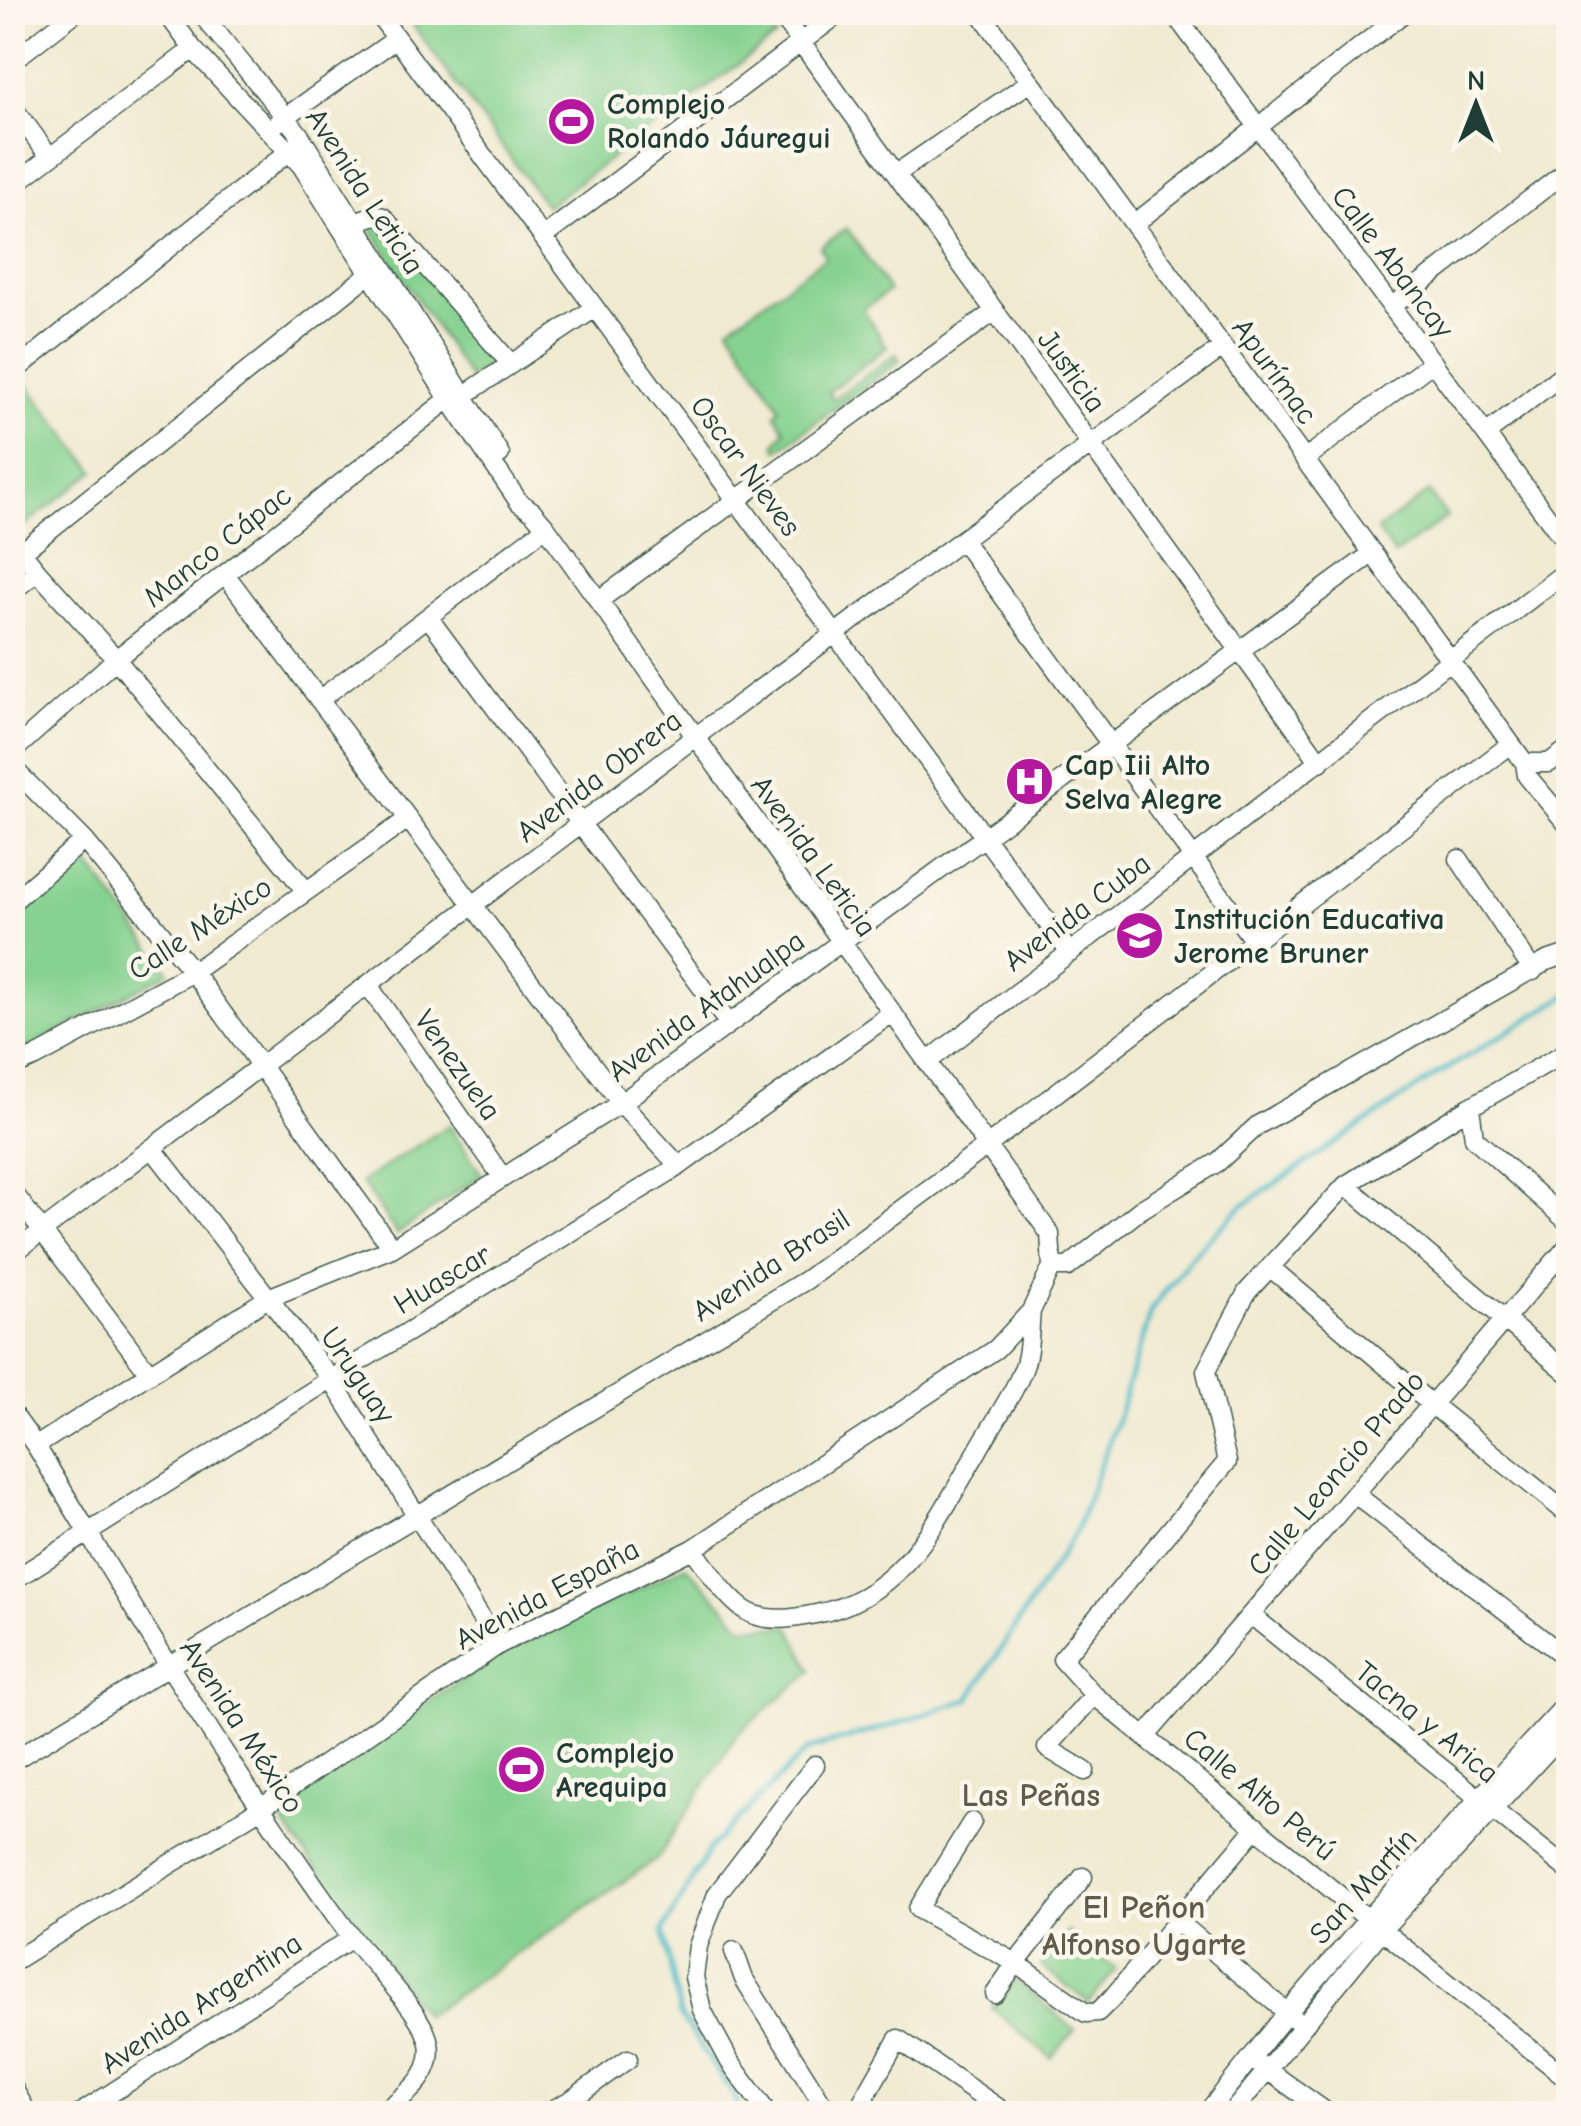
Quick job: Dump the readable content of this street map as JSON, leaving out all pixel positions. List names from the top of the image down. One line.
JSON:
{"streets":{"street":["Avenida Leticia","Calle Abancay","Justicia","Apurímac","Oscar Nieves","Manco Cápac","Avenida Obrera","Avenida Cuba","Calle México","Avenida Atahualpa","Venezuela","Avenida Brasil","Huascar","Uruguay","Calle Leoncio Prado","Avenida España","Tacna y Arica","Avenida México","Calle Alto Perú","San Martín","Avenida Argentina"]},"crossings":[["Avenida Leticia","Manco Cápac"],["Avenida Leticia","Avenida Obrera"],["Avenida Leticia","Avenida Cuba"],["Avenida Leticia","Avenida Atahualpa"],["Avenida Leticia","Avenida Brasil"],["Avenida Leticia","Huascar"],["Avenida Leticia","Avenida España"],["Justicia","Avenida Obrera"],["Justicia","Avenida Cuba"],["Justicia","Avenida Atahualpa"],["Apurímac","Avenida Obrera"],["Apurímac","Avenida Cuba"],["Apurímac","Avenida Atahualpa"],["Apurímac","Avenida Brasil"],["Oscar Nieves","Manco Cápac"],["Oscar Nieves","Avenida Obrera"],["Oscar Nieves","Avenida Cuba"],["Oscar Nieves","Avenida Atahualpa"],["Avenida Obrera","Venezuela"],["Avenida Obrera","Uruguay"],["Avenida Atahualpa","Venezuela"],["Avenida Atahualpa","Uruguay"],["Avenida Atahualpa","Avenida México"],["Avenida Brasil","Uruguay"],["Avenida Brasil","Avenida México"],["Huascar","Uruguay"],["Huascar","Avenida México"],["Uruguay","Avenida España"],["Calle Leoncio Prado","Tacna y Arica"],["Calle Leoncio Prado","Calle Alto Perú"],["Avenida España","Avenida México"],["Tacna y Arica","San Martín"],["Avenida México","Avenida Argentina"],["Calle Alto Perú","San Martín"]],"districts":["Las Peñas","El Peñon Alfonso Ugarte"],"places":{"sports":["Complejo Rolando Jáuregui","Complejo Arequipa"],"hospital":["Cap Iii Alto Selva Alegre"],"school or university":["Institución Educativa Jerome Bruner"]},"north":"top"}
